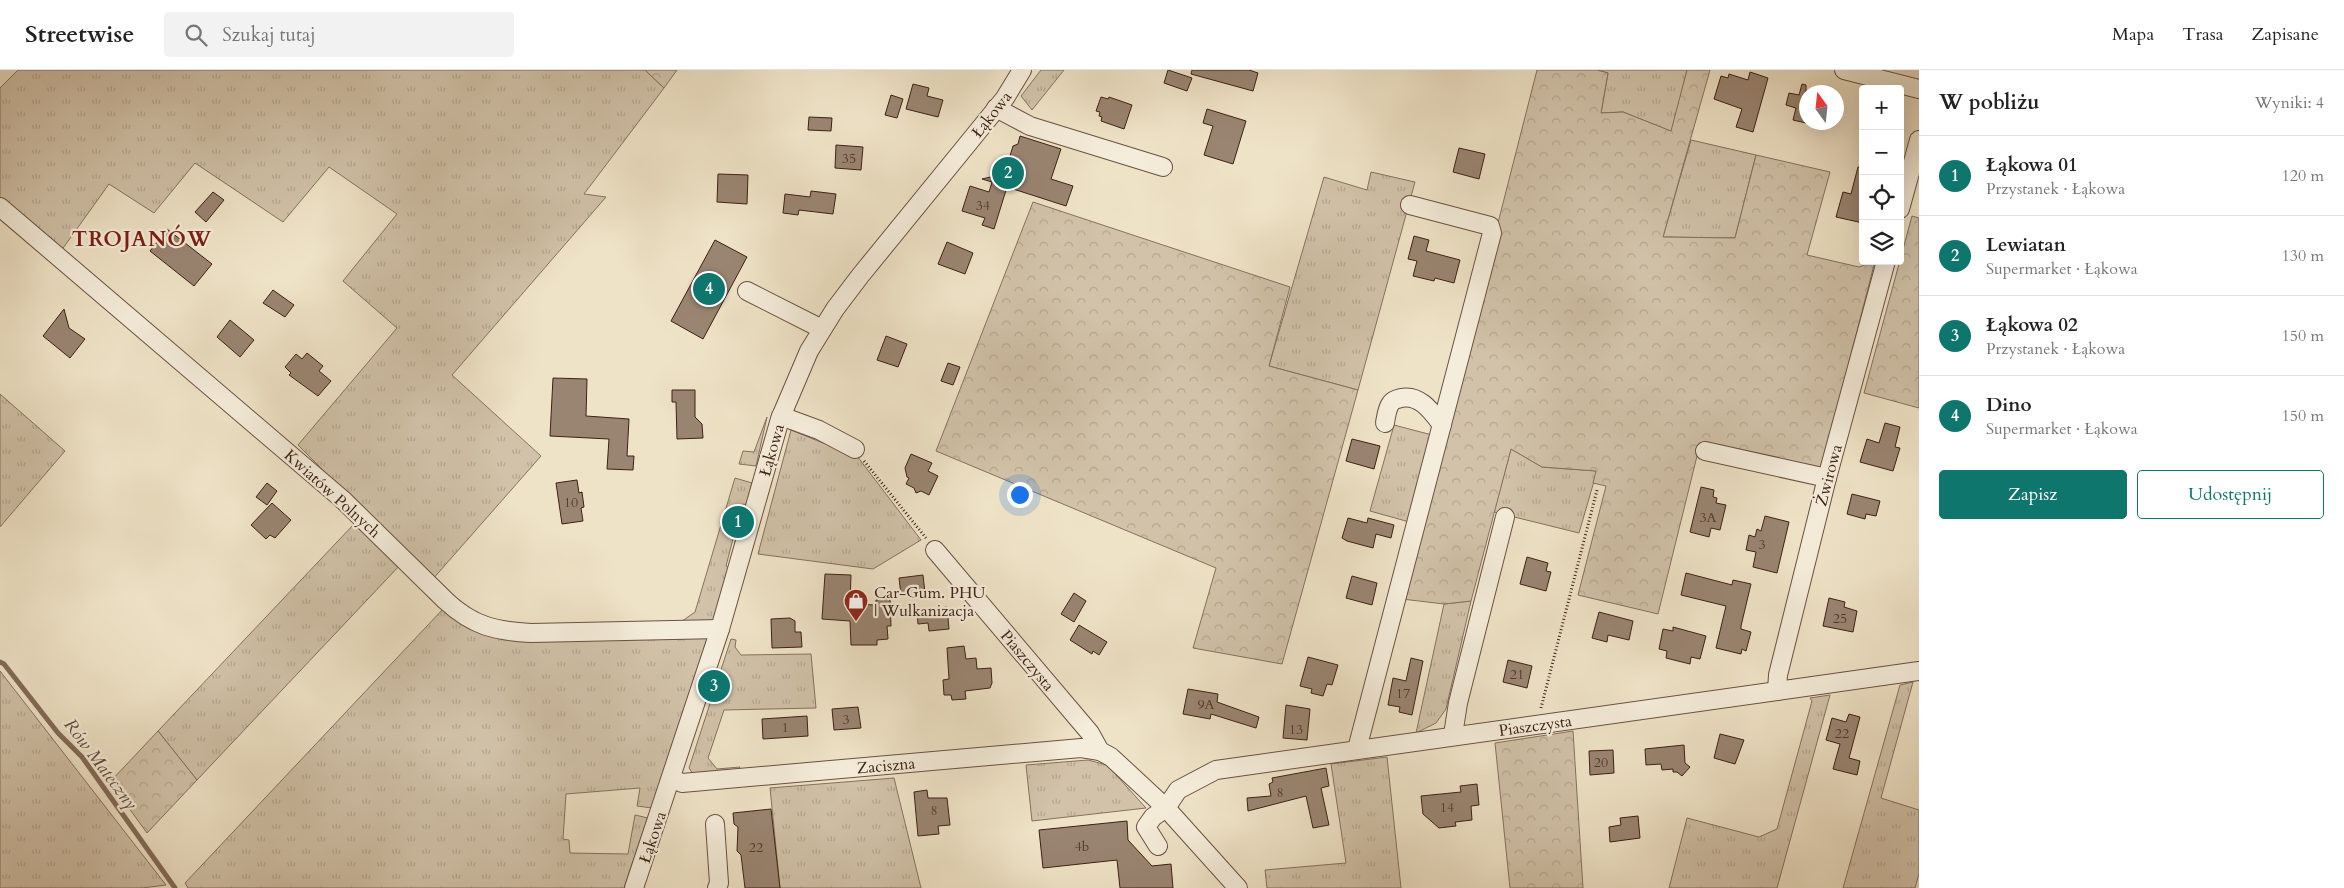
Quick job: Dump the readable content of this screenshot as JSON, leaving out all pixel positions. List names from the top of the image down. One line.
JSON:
{"streets":{"street":["Łąkowa","Żwirowa","Kwiatów Polnych","Piaszczysta","Zaciszna"]},"crossings":[["Łąkowa","Kwiatów Polnych"],["Łąkowa","Zaciszna"],["Żwirowa","Piaszczysta"],["Piaszczysta","Zaciszna"]],"districts":["TROJANÓW"],"water":["Rów Mateczny"],"places":{"shop":["Car-Gum. PHU | Wulkanizacja"]},"house_numbers":["35","34","10","3A","3","25","21","17","9A","3","1","13","22","20","8","14","8","4b","22"],"north":"top","page":{"header":"Streetwise","search":"Szukaj tutaj","nav":["Mapa","Trasa","Zapisane"],"heading":["W pobliżu","Wyniki: 4"],"map_buttons":["+","−"],"list":[{"mark":"1","name":"Łąkowa 01","note":"Przystanek · Łąkowa","value":"120 m"},{"mark":"2","name":"Lewiatan","note":"Supermarket · Łąkowa","value":"130 m"},{"mark":"3","name":"Łąkowa 02","note":"Przystanek · Łąkowa","value":"150 m"},{"mark":"4","name":"Dino","note":"Supermarket · Łąkowa","value":"150 m"}],"pins":["2","4","1","3"],"buttons":["Zapisz","Udostępnij"]}}
